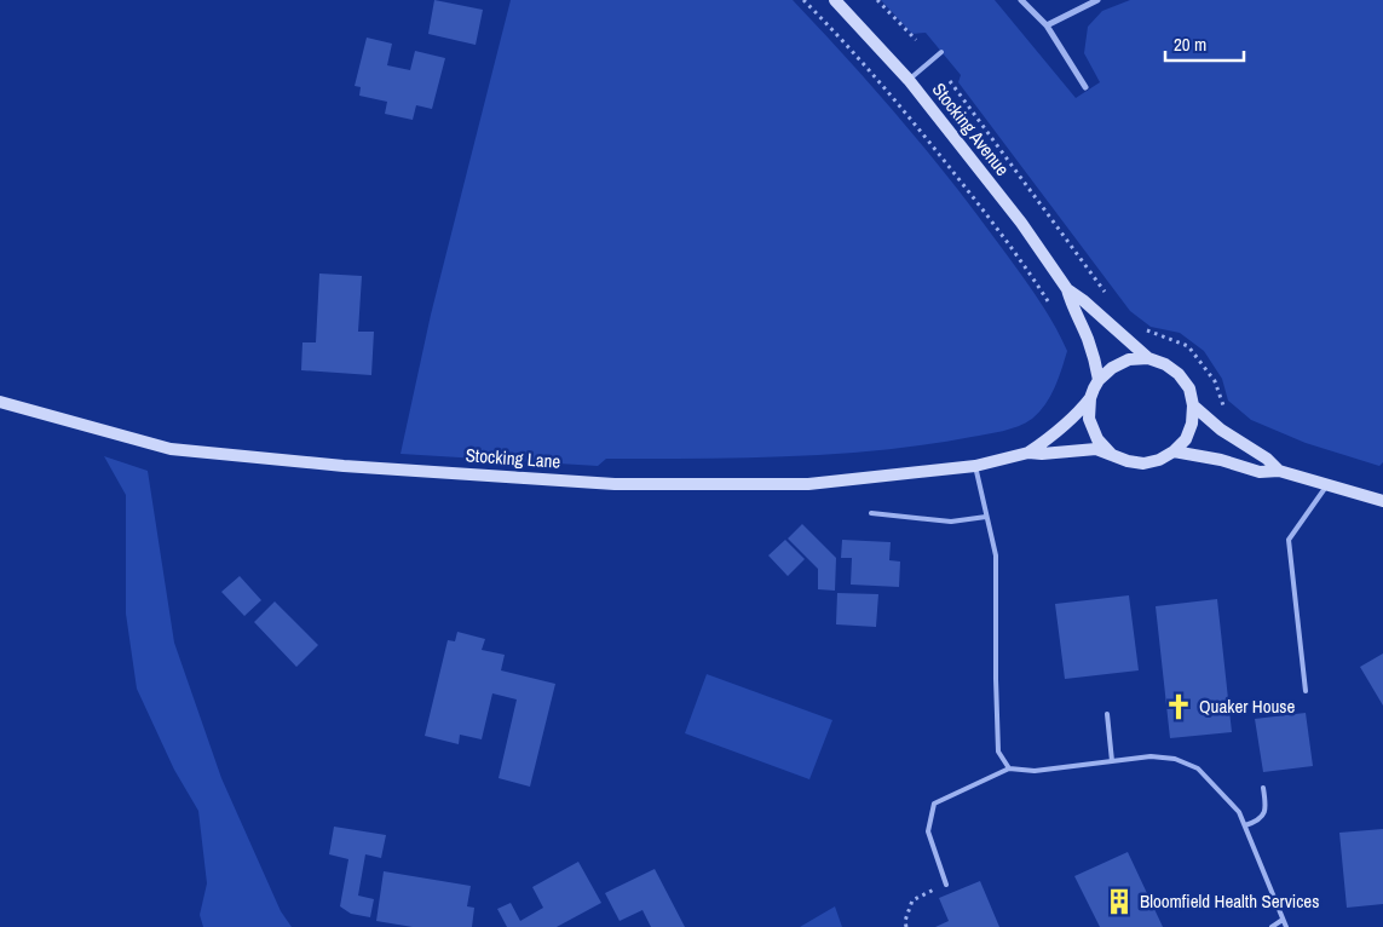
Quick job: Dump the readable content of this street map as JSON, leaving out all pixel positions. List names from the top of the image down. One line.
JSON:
{"streets":{"main road":["Stocking Avenue","Stocking Lane"]},"crossings":[["Stocking Avenue","Stocking Lane"]],"places":{"church":["Quaker House"],"building":["Bloomfield Health Services"]},"scale_bar":"20 m"}
